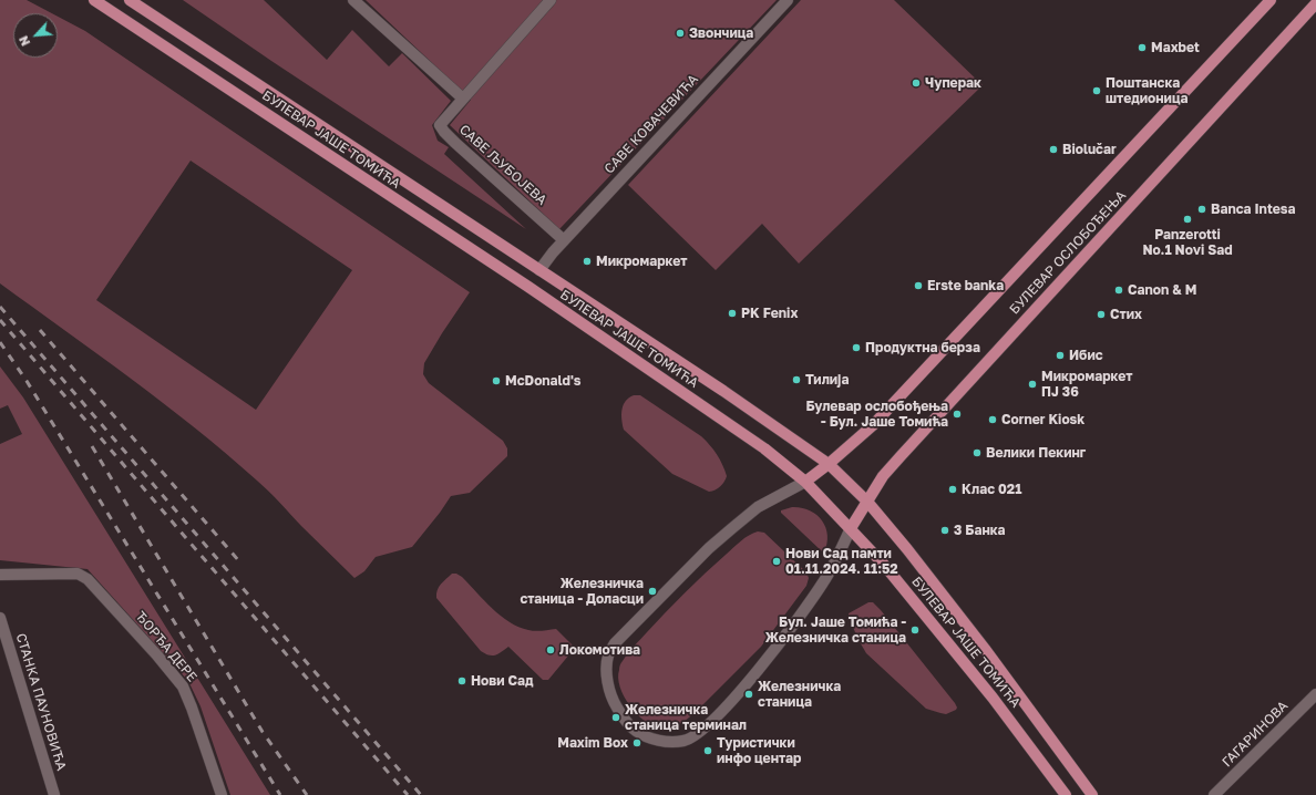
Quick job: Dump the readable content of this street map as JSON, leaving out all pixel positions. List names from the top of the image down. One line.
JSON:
{"streets":{"main road":["БУЛЕВАР ЈАШЕ ТОМИЋА","БУЛЕВАР ОСЛОБОЂЕЊА"],"street":["САВЕ КОВАЧЕВИЋА","САВЕ ЉУБОЈЕВА","ЂОРЂА ДЕРЕ","СТАНКА ПАУНОВИЋА","ГАГАРИНОВА"]},"crossings":[["САВЕ КОВАЧЕВИЋА","БУЛЕВАР ЈАШЕ ТОМИЋА"],["САВЕ КОВАЧЕВИЋА","САВЕ ЉУБОЈЕВА"],["БУЛЕВАР ЈАШЕ ТОМИЋА","БУЛЕВАР ОСЛОБОЂЕЊА"]],"places":["Звончица","Maxbet","Чуперак","Поштанска штедионица","Biolučar","Banca Intesa","Panzerotti No.1 Novi Sad","Микромаркет","Erste banka","Canon & M","PK Fenix","Стих","Продуктна берза","Ибис","Тилија","McDonald's","Микромаркет ПЈ 36","Булевар ослобођења - Бул. Јаше Томића","Corner Kiosk","Велики Пекинг","Клас 021","3 Банка","Нови Сад памти 01.11.2024. 11:52","Железничка станица - Доласци","Бул. Јаше Томића - Железничка станица","Локомотива","Нови Сад","Железничка станица","Железничка станица терминал","Maxim Box","Туристички инфо центар"],"north":"bottom left"}
